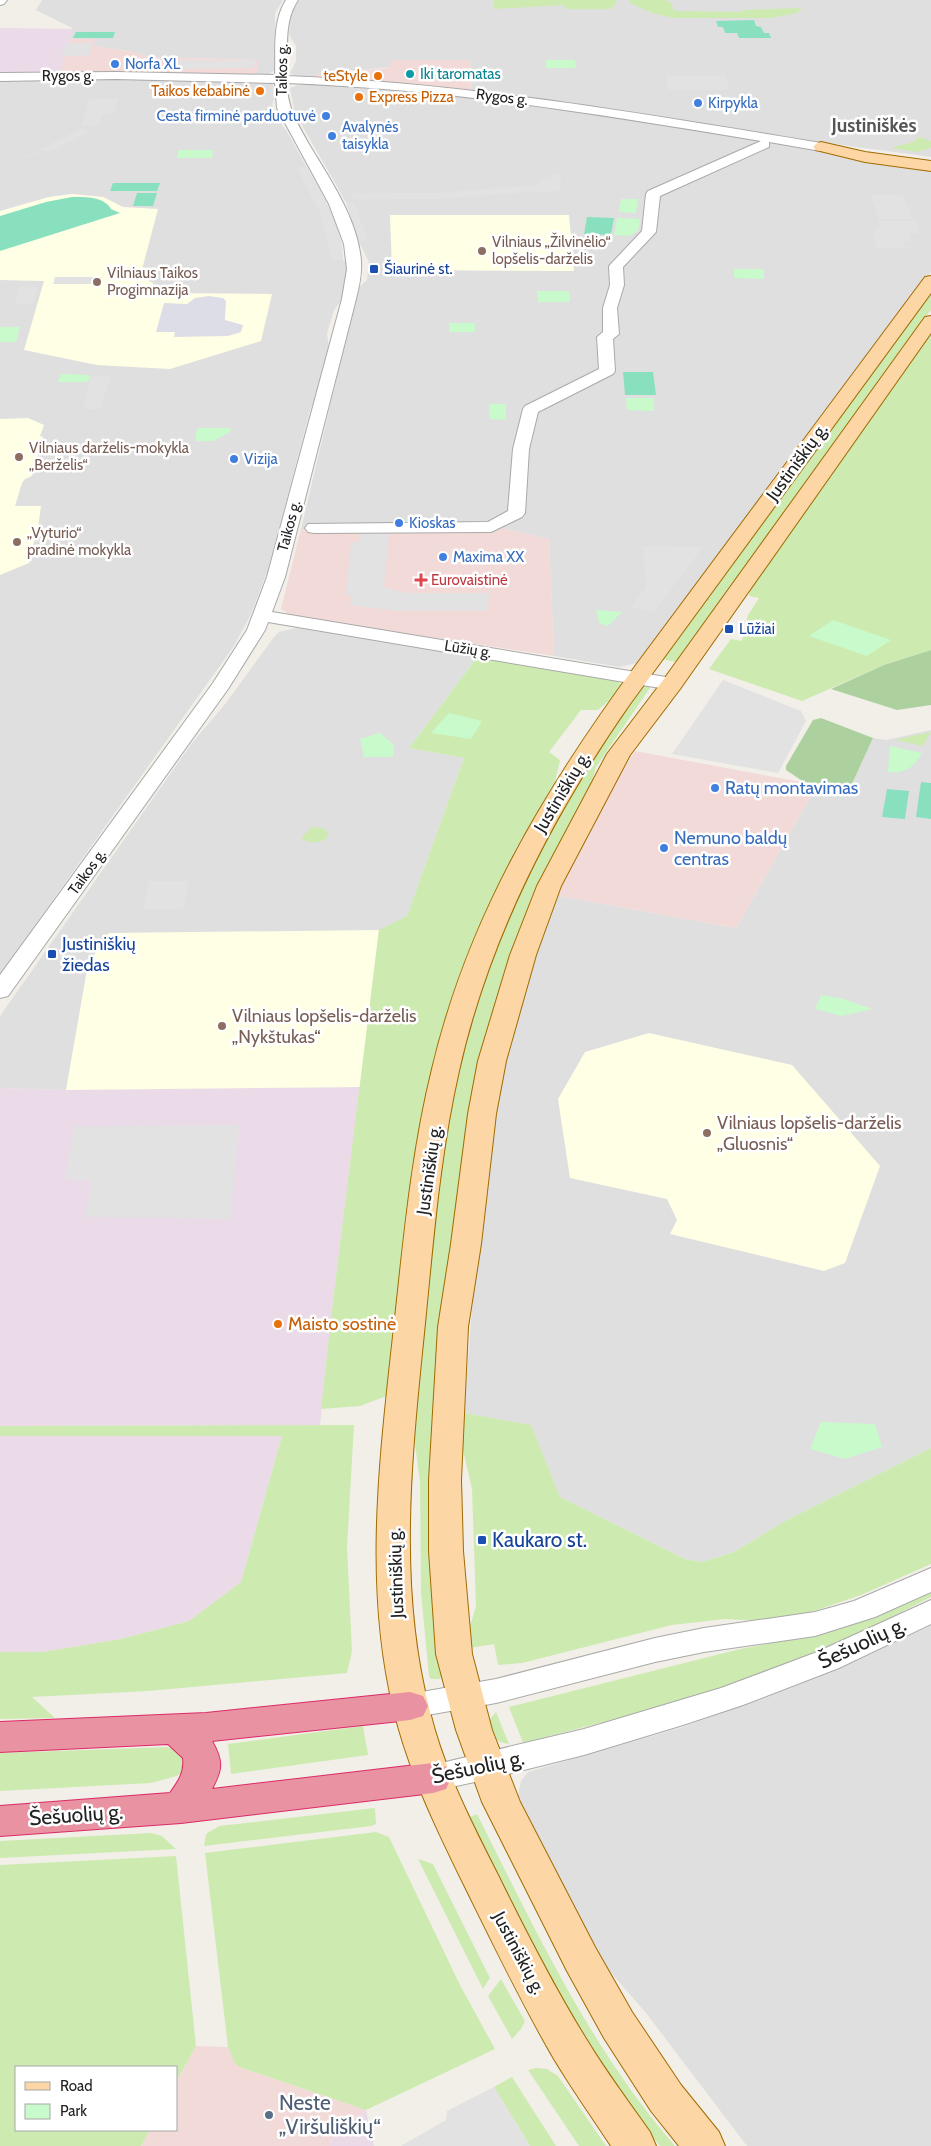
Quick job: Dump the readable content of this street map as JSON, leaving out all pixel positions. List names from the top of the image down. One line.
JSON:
{"streets":{"highway":["Šešuolių g."],"main road":["Rygos g.","Justiniškių g."],"street":["Taikos g.","Lūžių g."]},"crossings":[["Taikos g.","Rygos g."],["Taikos g.","Lūžių g."],["Justiniškių g.","Lūžių g."],["Justiniškių g.","Šešuolių g."]],"districts":["Justiniškės"],"places":{"other":["Norfa XL","Iki taromatas","teStyle","Taikos kebabinė","Express Pizza","Kirpykla","Cesta firminė parduotuvė","Avalynės taisykla","Vilniaus „Žilvinėlio“ lopšelis-darželis","Vilniaus Taikos Progimnazija","Vilniaus darželis-mokykla „Berželis“","Vizija","Kioskas","„Vyturio“ pradinė mokykla","Maxima XX","Ratų montavimas","Nemuno baldų centras","Vilniaus lopšelis-darželis „Nykštukas“","Vilniaus lopšelis-darželis „Gluosnis“","Maisto sostinė","Neste „Viršuliškių“"],"transit":["Šiaurinė st.","Lūžiai","Justiniškių žiedas","Kaukaro st."],"health":["Eurovaistinė"]},"legend":["Road","Park"]}
